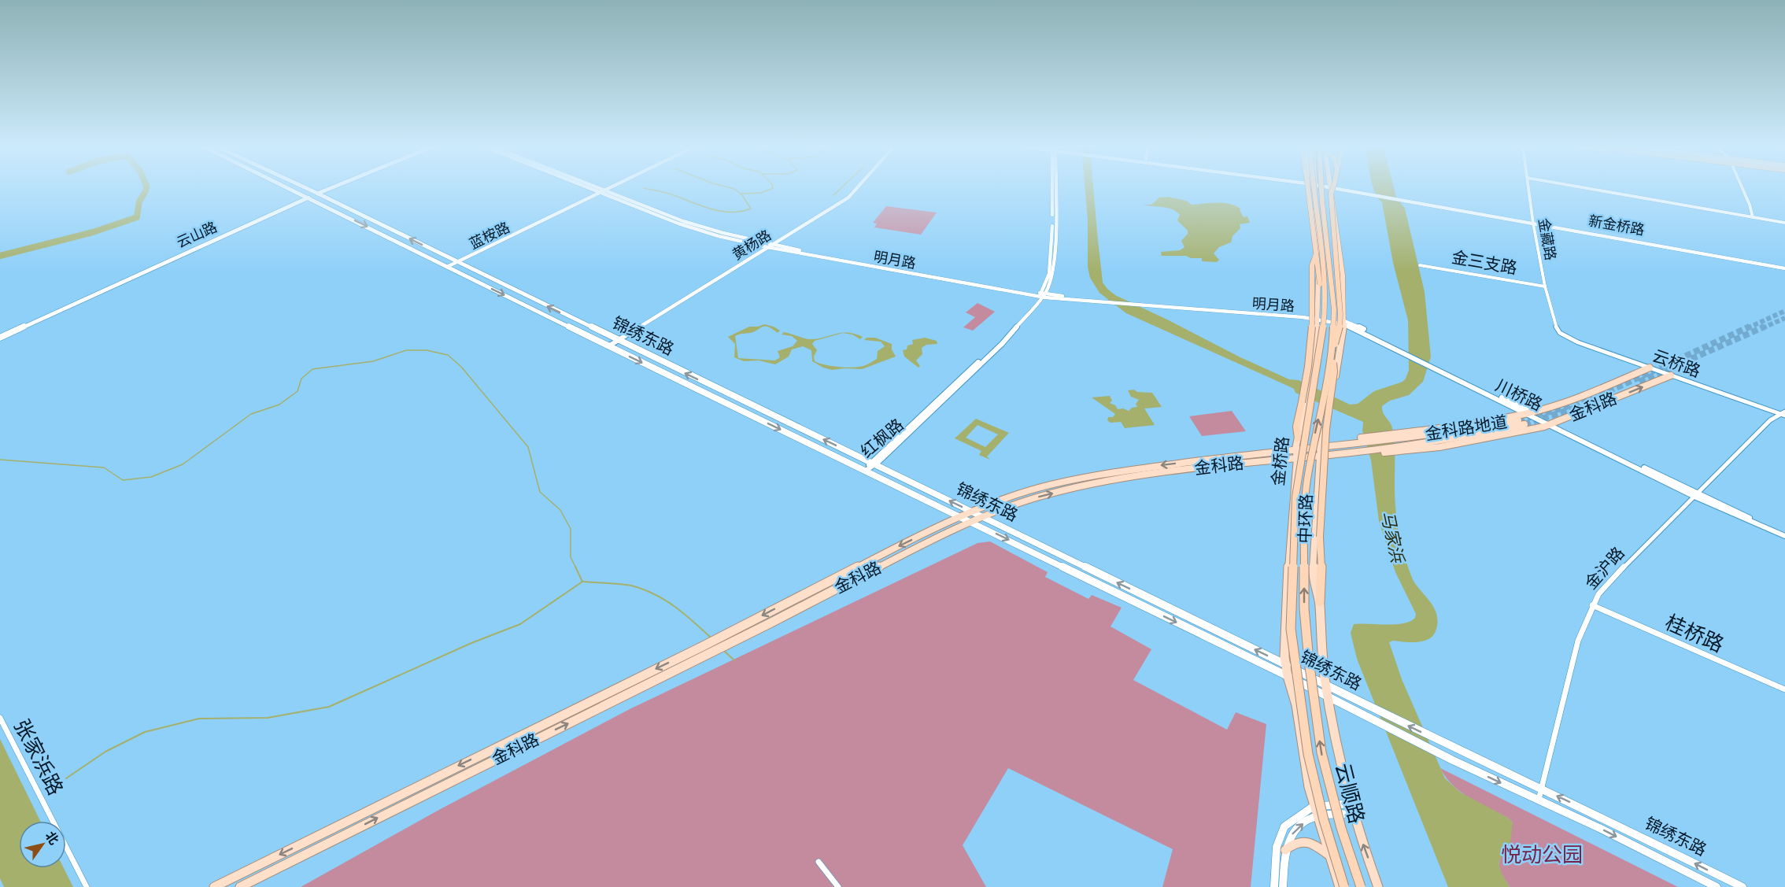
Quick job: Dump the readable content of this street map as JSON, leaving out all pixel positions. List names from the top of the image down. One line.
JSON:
{"streets":{"highway":["中环路"],"main road":["云山路","锦绣东路","金科路","金科路地道","金桥路","云顺路"],"street":["新金桥路","蓝桉路","金藏路","黄杨路","明月路","金三支路","云桥路","川桥路","红枫路","金沪路","桂桥路","张家浜路"]},"crossings":[["新金桥路","金藏路"],["云山路","锦绣东路"],["蓝桉路","明月路"],["蓝桉路","锦绣东路"],["金藏路","金三支路"],["金藏路","云桥路"],["黄杨路","明月路"],["黄杨路","锦绣东路"],["明月路","川桥路"],["明月路","红枫路"],["明月路","金桥路"],["锦绣东路","金科路"],["锦绣东路","红枫路"],["锦绣东路","金桥路"],["锦绣东路","金沪路"],["锦绣东路","云顺路"],["云桥路","金科路"],["云桥路","金沪路"],["川桥路","金科路"],["川桥路","金桥路"],["川桥路","金沪路"],["金科路","金科路地道"],["金科路","金桥路"],["金桥路","云顺路"],["金沪路","桂桥路"]],"water":["马家浜"],"parks":["悦动公园"],"north":"top right"}
